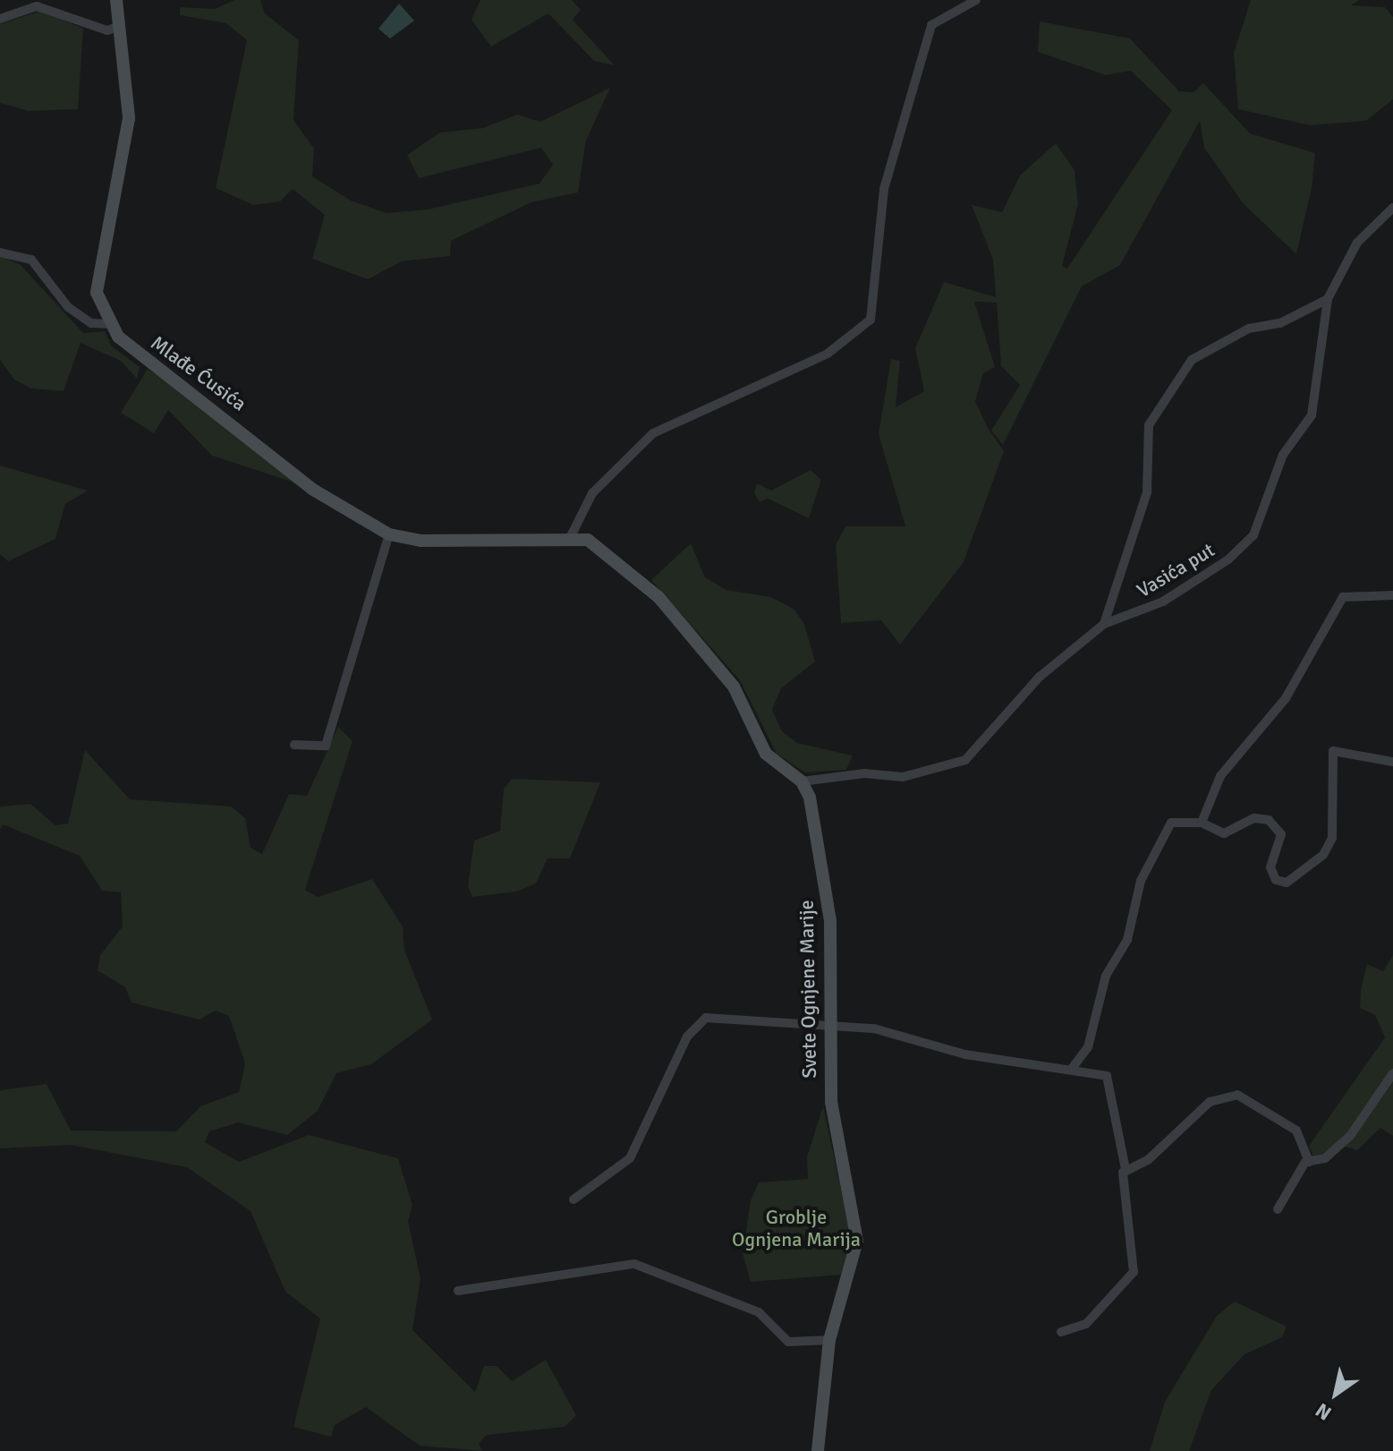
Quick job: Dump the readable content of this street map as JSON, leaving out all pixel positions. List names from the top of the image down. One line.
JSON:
{"streets":{"street":["Mlađe Ćusića","Vasića put","Svete Ognjene Marije"]},"crossings":[["Vasića put","Svete Ognjene Marije"]],"parks":["Groblje Ognjena Marija"],"north":"bottom left"}
